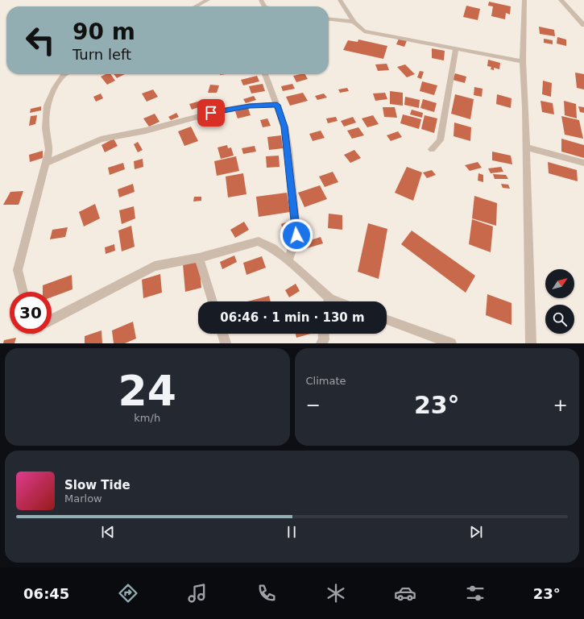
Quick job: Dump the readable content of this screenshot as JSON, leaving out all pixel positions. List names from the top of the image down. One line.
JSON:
{"north":"top right","page":{"turn":["90 m","Turn left"],"limit":"30","trip":"06:46 · 1 min · 130 m","tile":[["24","km/h"],"Climate"],"heat":["−","23°","+"],"song":["Slow Tide","Marlow"],"tabs":["06:45","23°"]}}
